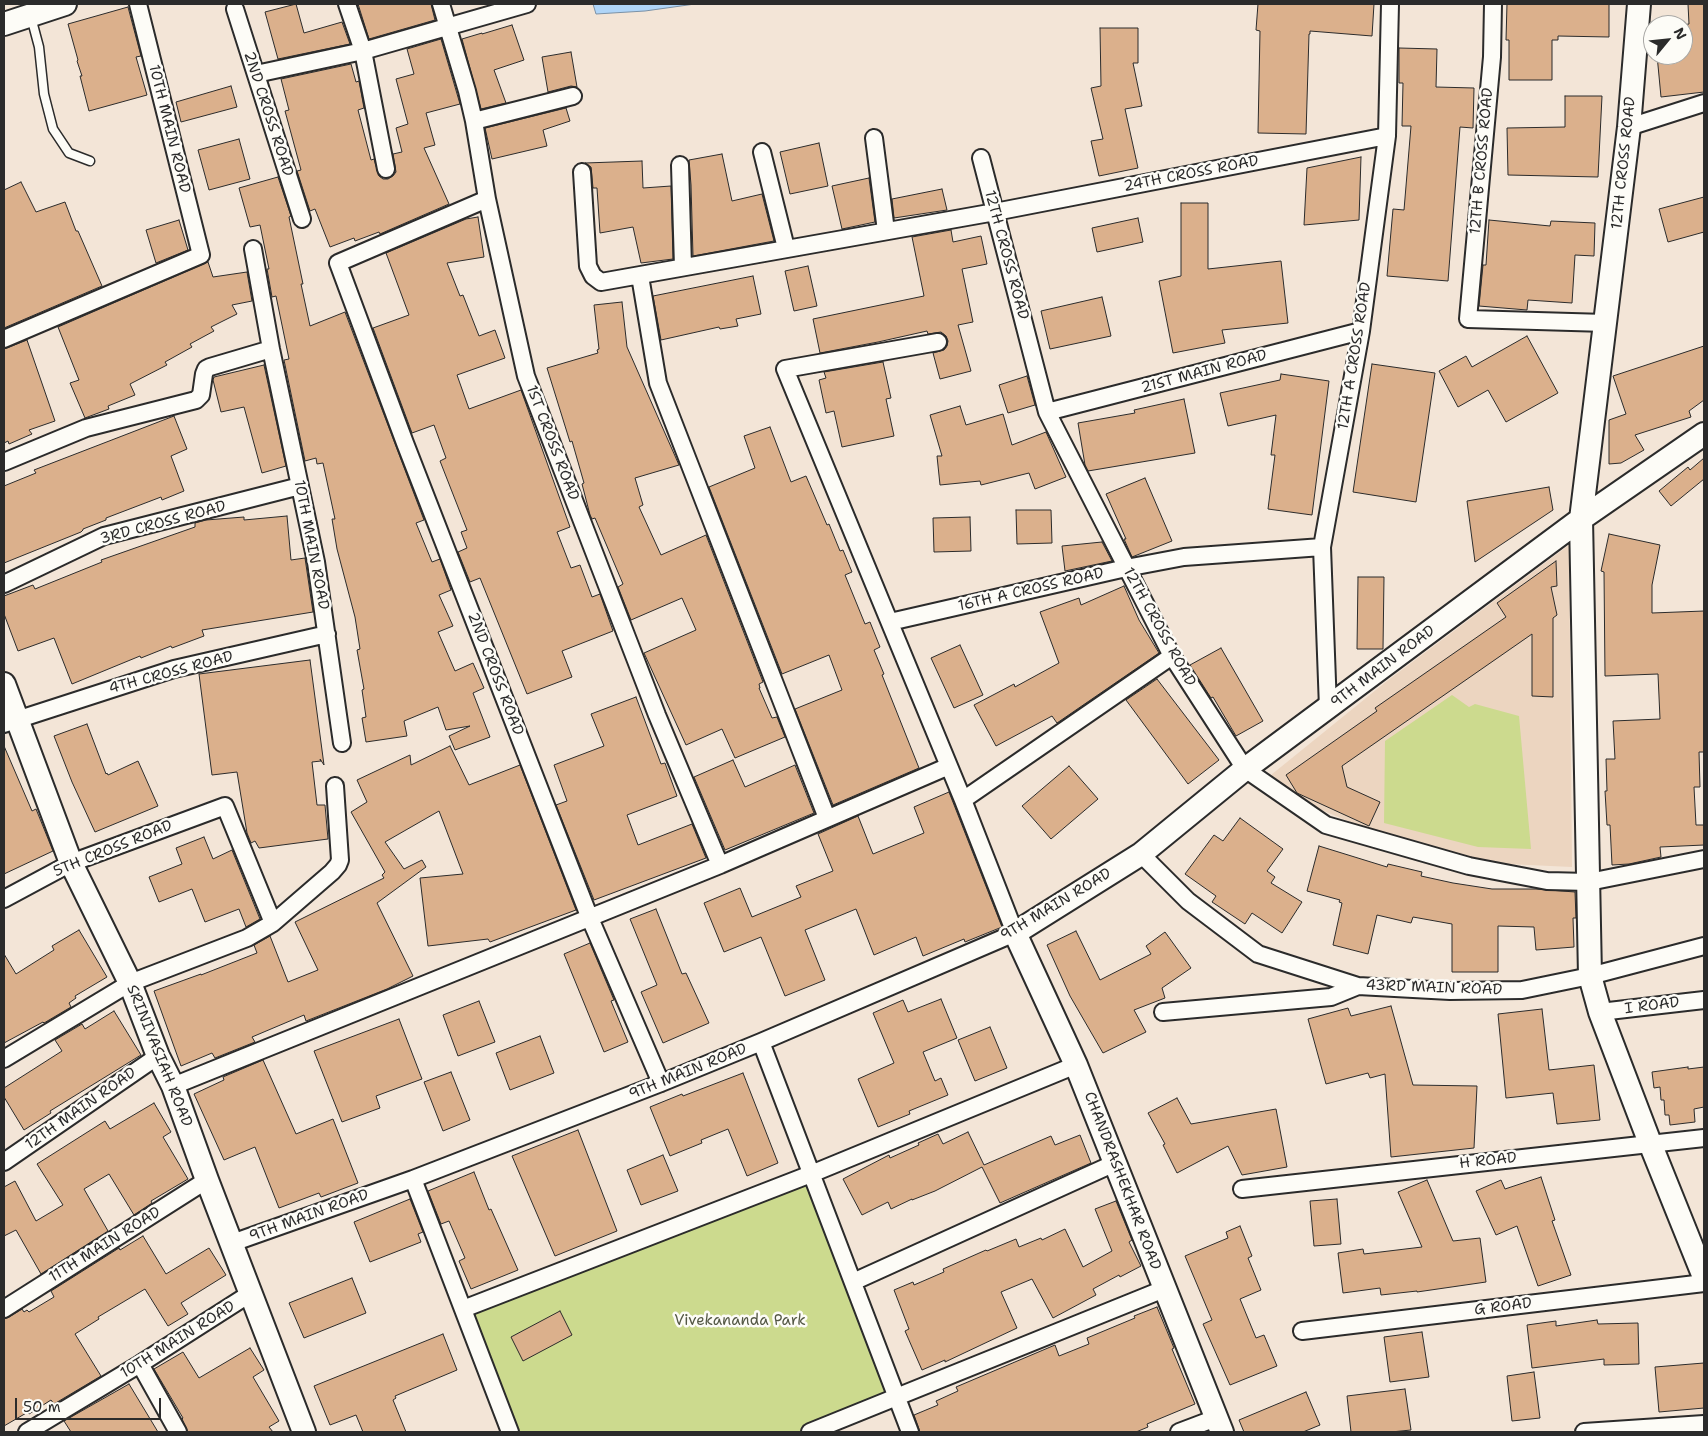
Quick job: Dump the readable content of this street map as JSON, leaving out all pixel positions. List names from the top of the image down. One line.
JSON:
{"streets":{"street":["2ND CROSS ROAD","10TH MAIN ROAD","12TH B CROSS ROAD","12TH CROSS ROAD","24TH CROSS ROAD","12TH A CROSS ROAD","21ST MAIN ROAD","1ST CROSS ROAD","3RD CROSS ROAD","16TH A CROSS ROAD","9TH MAIN ROAD","4TH CROSS ROAD","5TH CROSS ROAD","43RD MAIN ROAD","I ROAD","SRINIVASIAH ROAD","12TH MAIN ROAD","H ROAD","CHANDRASHEKHAR ROAD","11TH MAIN ROAD","G ROAD"]},"crossings":[["2ND CROSS ROAD","1ST CROSS ROAD"],["2ND CROSS ROAD","9TH MAIN ROAD"],["10TH MAIN ROAD","3RD CROSS ROAD"],["10TH MAIN ROAD","4TH CROSS ROAD"],["10TH MAIN ROAD","SRINIVASIAH ROAD"],["12TH B CROSS ROAD","12TH CROSS ROAD"],["12TH CROSS ROAD","24TH CROSS ROAD"],["12TH CROSS ROAD","21ST MAIN ROAD"],["12TH CROSS ROAD","16TH A CROSS ROAD"],["12TH CROSS ROAD","9TH MAIN ROAD"],["12TH CROSS ROAD","43RD MAIN ROAD"],["12TH CROSS ROAD","I ROAD"],["12TH CROSS ROAD","H ROAD"],["24TH CROSS ROAD","12TH A CROSS ROAD"],["12TH A CROSS ROAD","21ST MAIN ROAD"],["12TH A CROSS ROAD","16TH A CROSS ROAD"],["12TH A CROSS ROAD","9TH MAIN ROAD"],["9TH MAIN ROAD","43RD MAIN ROAD"],["9TH MAIN ROAD","SRINIVASIAH ROAD"],["9TH MAIN ROAD","CHANDRASHEKHAR ROAD"],["4TH CROSS ROAD","SRINIVASIAH ROAD"],["5TH CROSS ROAD","SRINIVASIAH ROAD"],["SRINIVASIAH ROAD","12TH MAIN ROAD"],["SRINIVASIAH ROAD","11TH MAIN ROAD"]],"parks":["Vivekananda Park"],"scale_bar":"50 m","north":"top right"}
